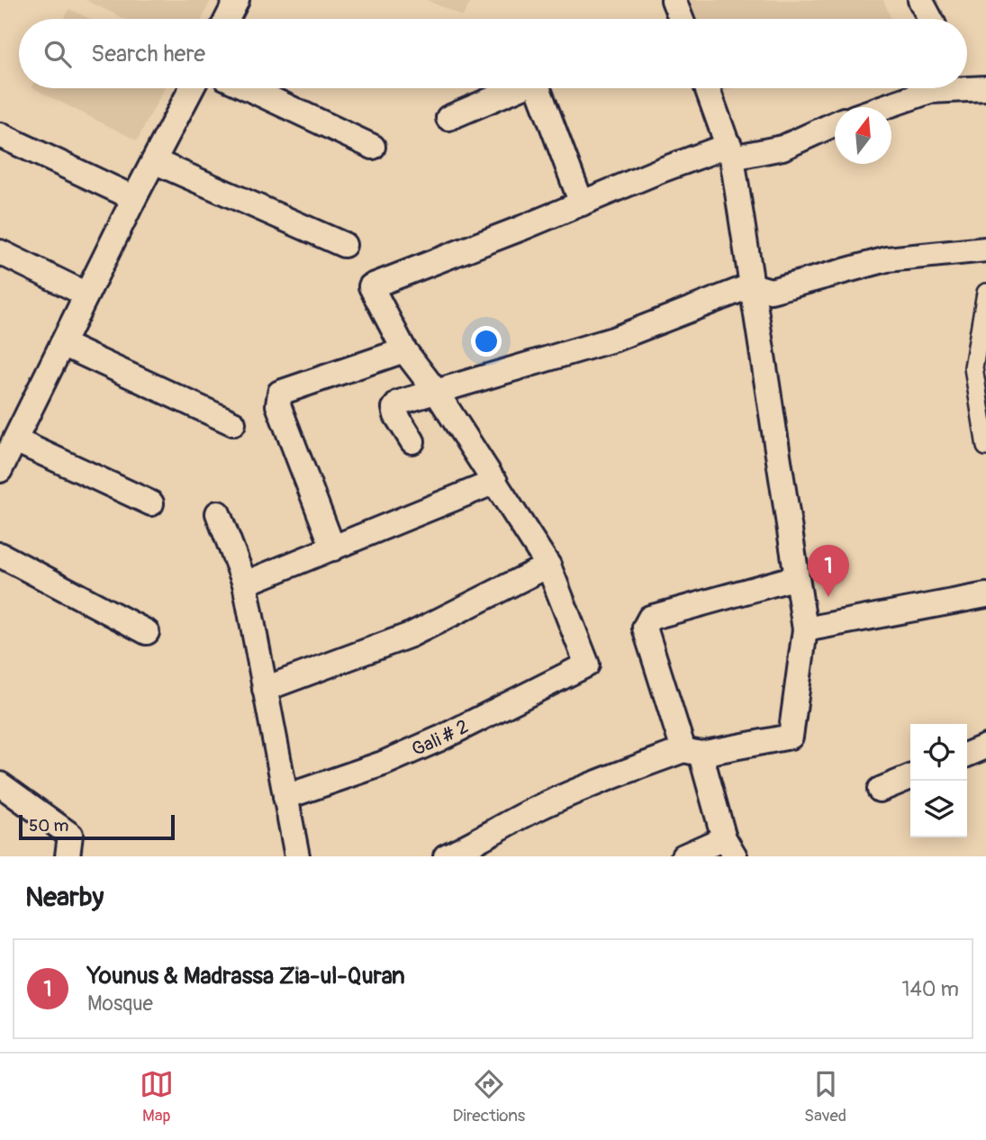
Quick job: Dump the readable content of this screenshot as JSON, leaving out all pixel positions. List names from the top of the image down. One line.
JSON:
{"streets":{"street":["Gali # 2"]},"scale_bar":"50 m","north":"top","page":{"search":"Search here","pins":"1","scale":"50 m","heading":"Nearby","list":[{"mark":"1","name":"Younus & Madrassa Zia-ul-Quran","note":"Mosque","value":"140 m"}],"nav":["Map","Directions","Saved"]}}
